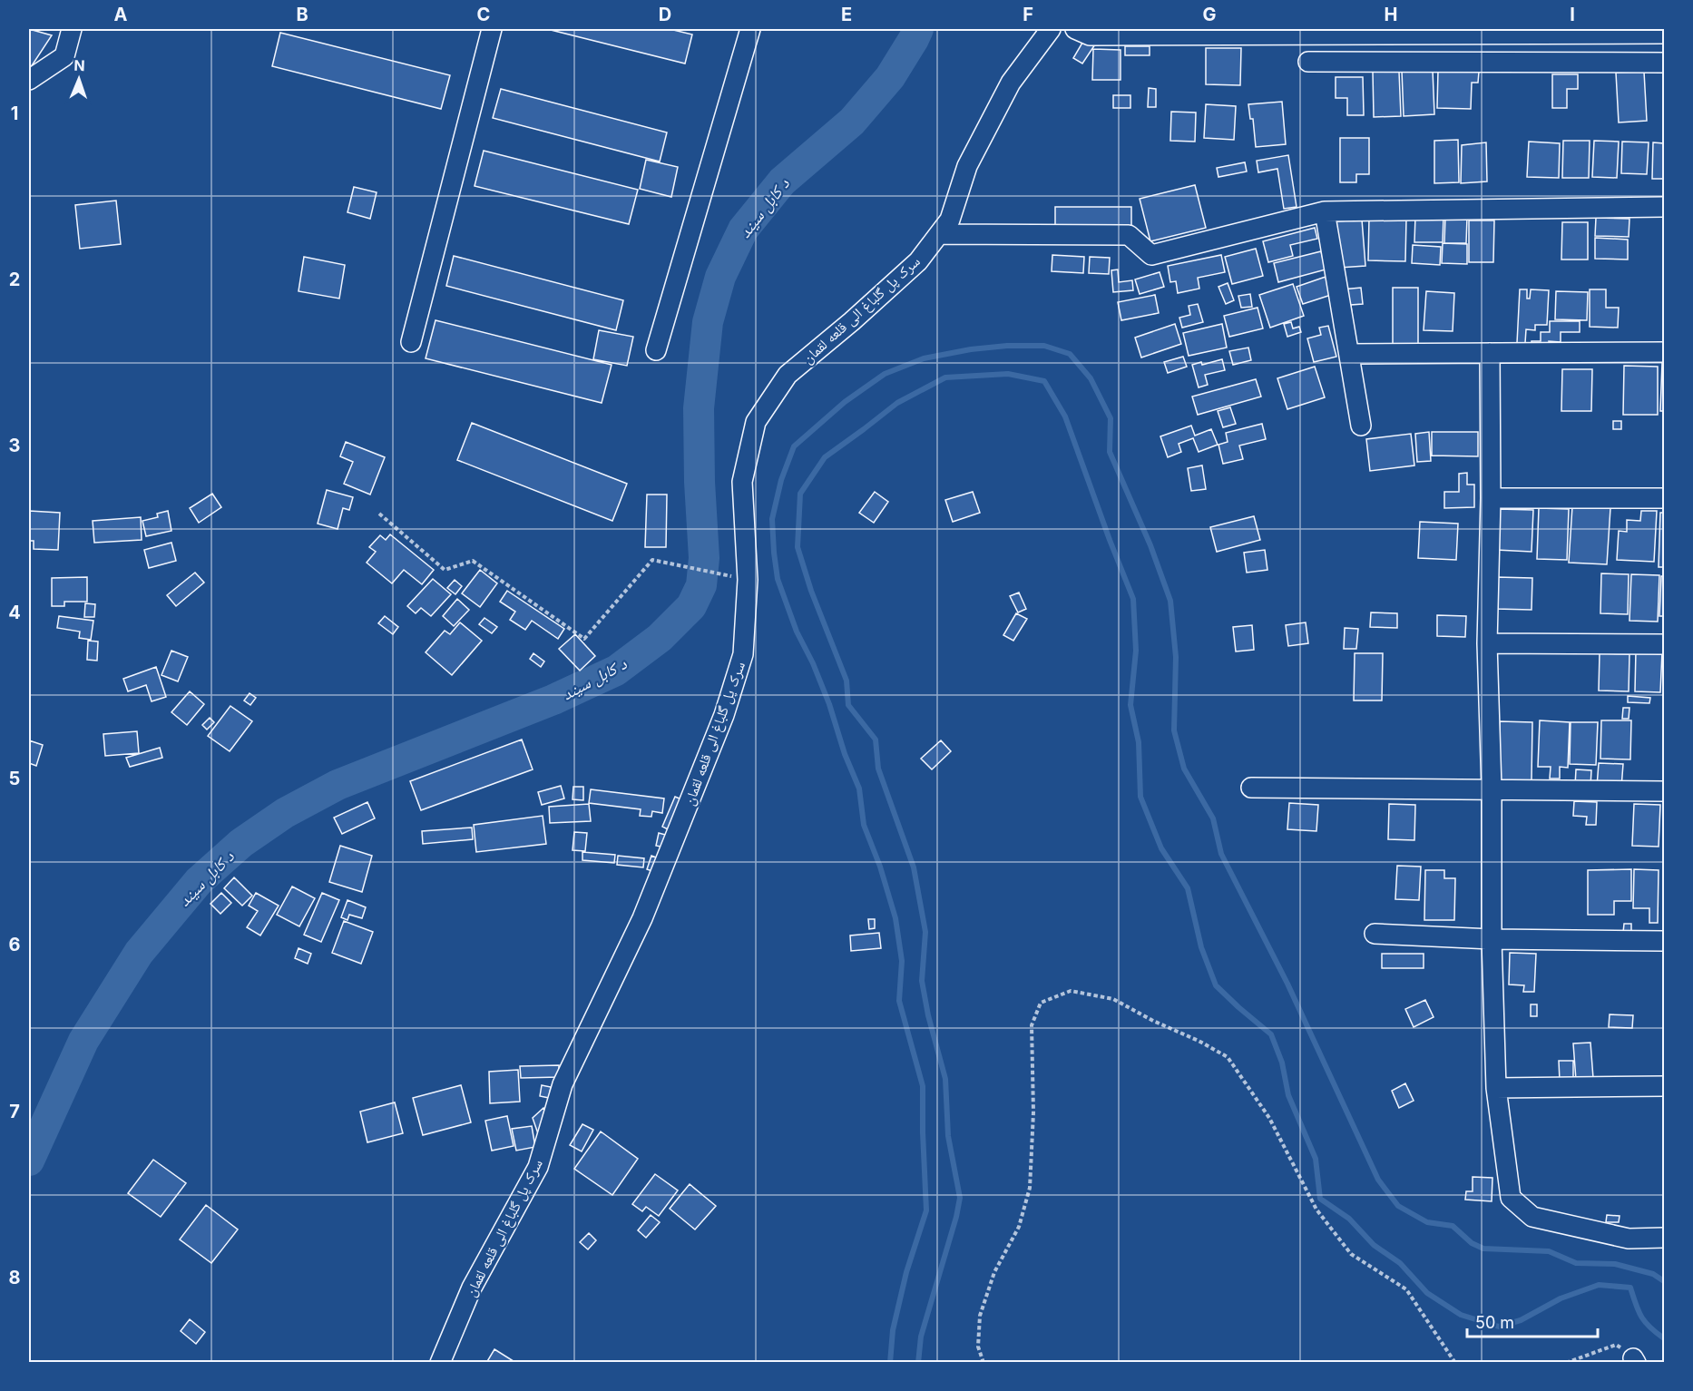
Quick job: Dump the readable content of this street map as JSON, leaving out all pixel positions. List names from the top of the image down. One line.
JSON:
{"streets":{"street":["سرک پل گلباغ الی قلعه لقمان"]},"water":["د کابل سيند"],"scale_bar":"50 m","north":"top","grid":{"columns":["A","B","C","D","E","F","G","H","I"],"rows":["1","2","3","4","5","6","7","8"]}}
